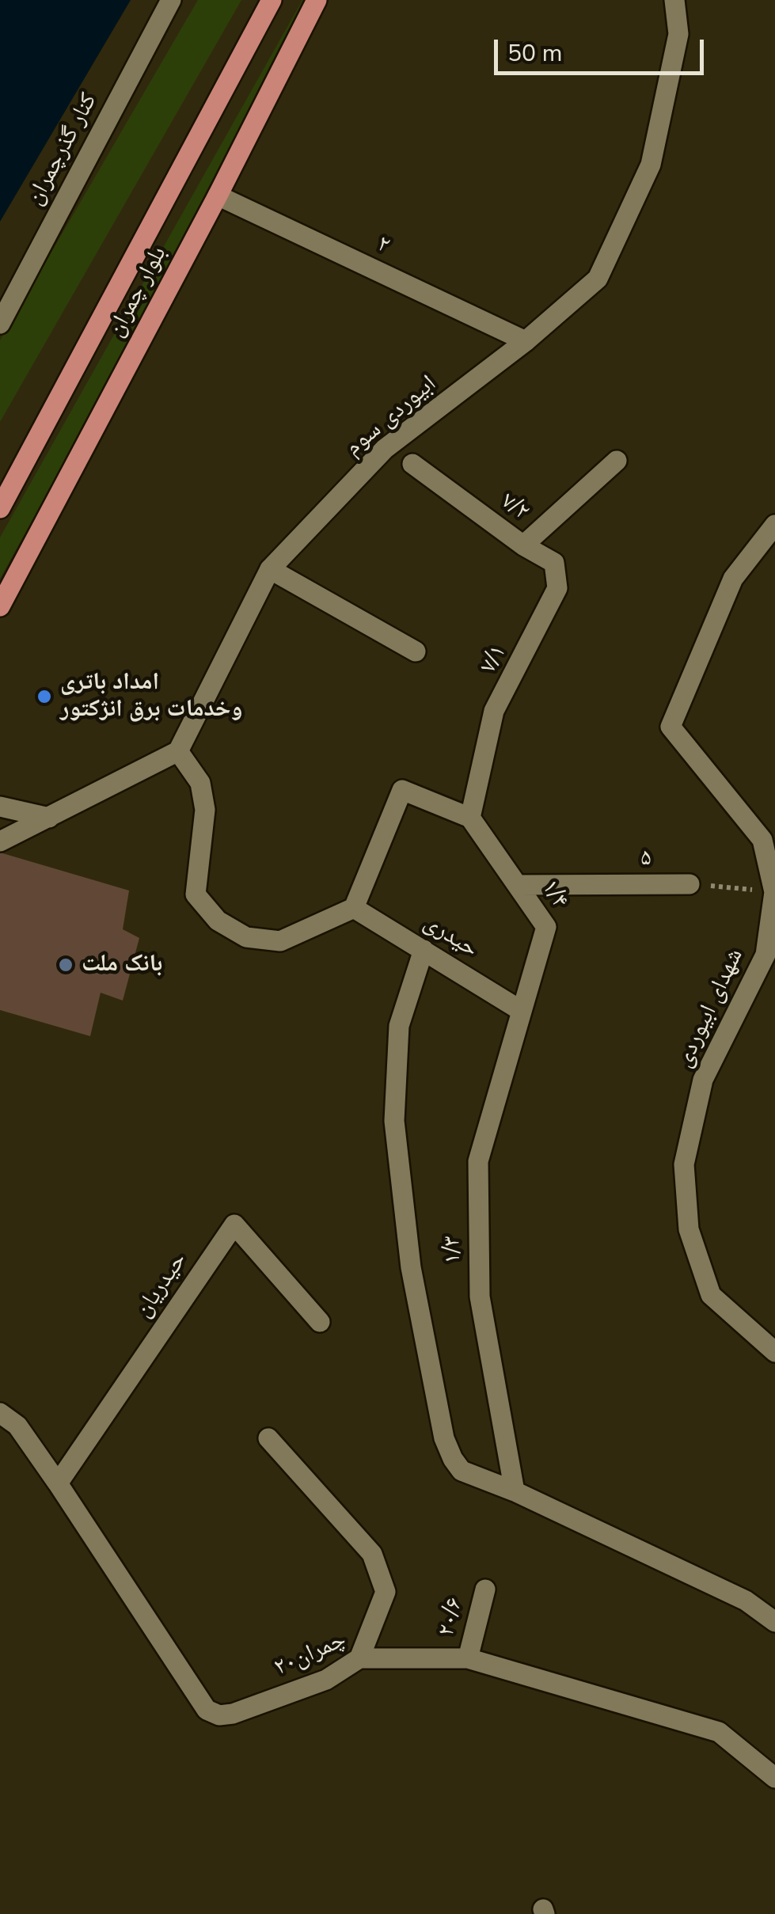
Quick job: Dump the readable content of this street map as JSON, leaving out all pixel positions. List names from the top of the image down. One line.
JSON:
{"streets":{"main road":["بلوار چمران"],"street":["کنار گذرچمران","۲","ابیوردی سوم","۷/۲","۷/۱","۵","۱/۴","حیدری","شهدای ابیوردی","۱/۳","حیدریان","۲۰/۶","چمران۲۰"]},"crossings":[["۲","بلوار چمران"],["۲","ابیوردی سوم"],["۷/۲","۷/۱"],["۷/۱","۱/۴"],["۵","۱/۴"],["۱/۴","حیدری"],["۱/۴","۱/۳"],["حیدری","۱/۳"],["حیدریان","چمران۲۰"],["۲۰/۶","چمران۲۰"]],"places":["امداد باتری وخدمات برق انژکتور","بانک ملت"],"scale_bar":"50 m"}
